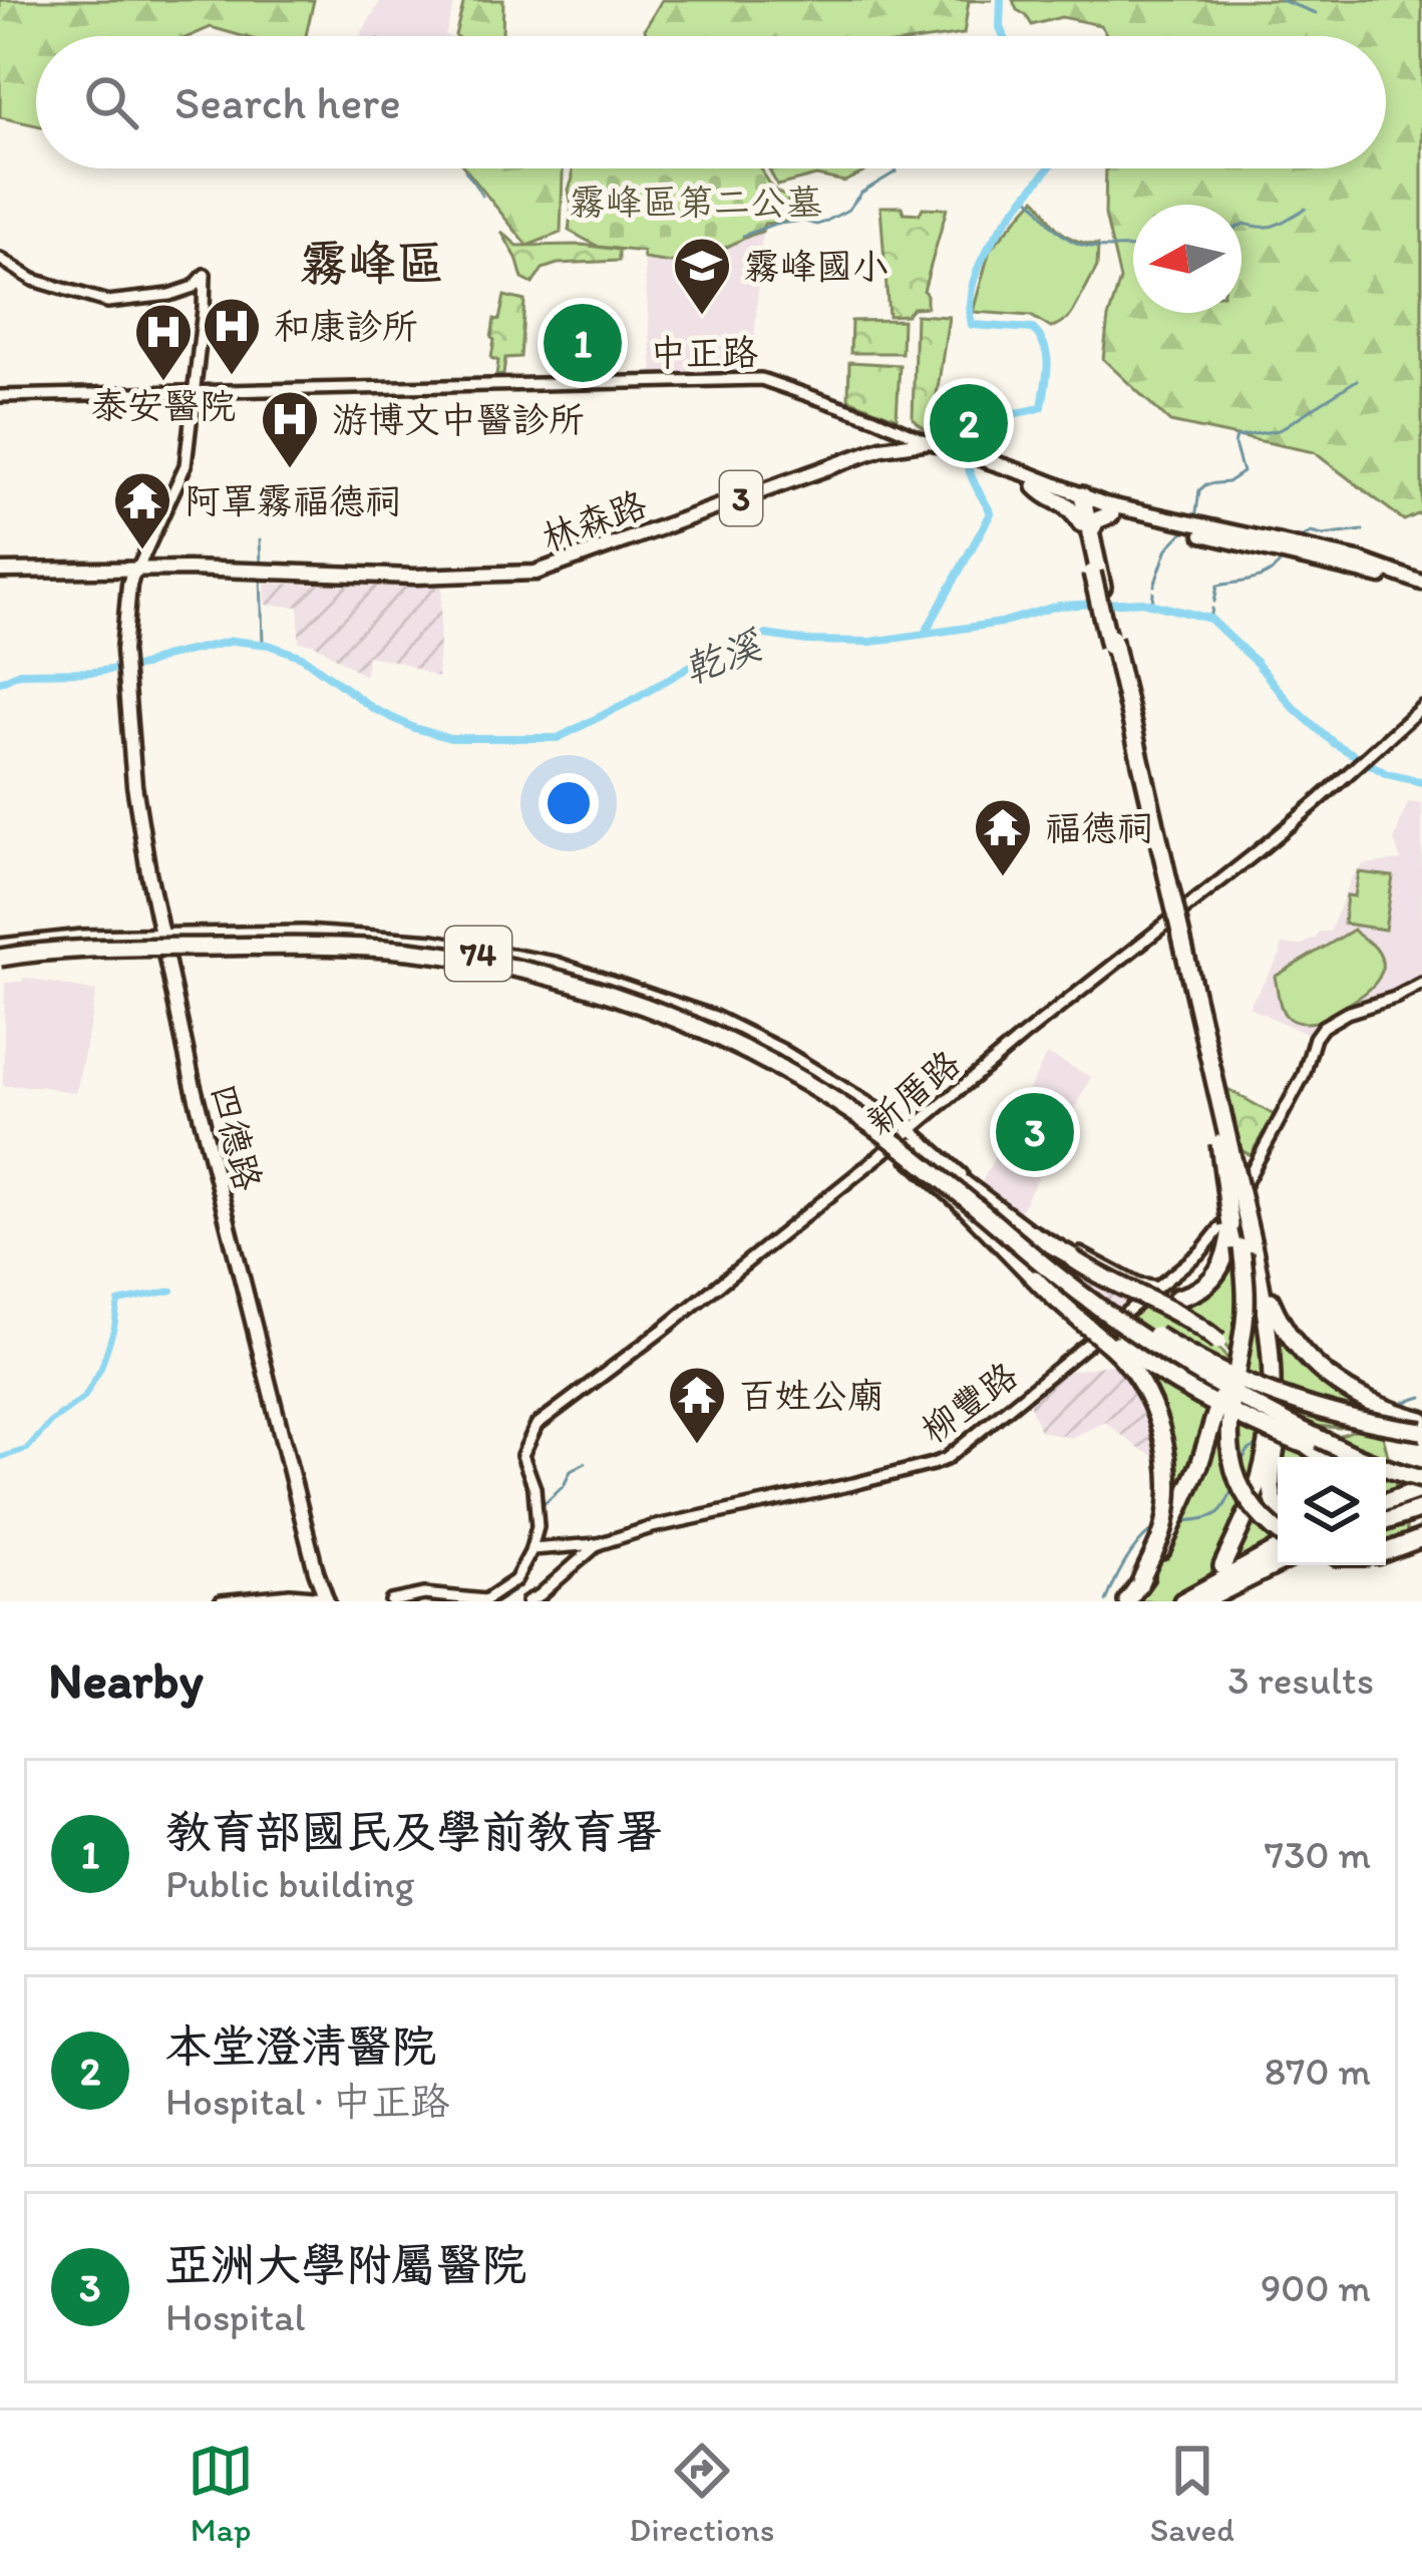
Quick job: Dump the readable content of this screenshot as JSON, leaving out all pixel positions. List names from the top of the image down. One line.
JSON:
{"streets":{"highway":["74"],"main road":["中正路","3","林森路","四德路"],"street":["新厝路","柳豐路"]},"crossings":[["中正路","3"],["中正路","林森路"],["林森路","四德路"],["74","新厝路"],["新厝路","柳豐路"]],"districts":["霧峰區"],"water":["乾溪"],"parks":["霧峰區第二公墓"],"places":{"school or university":["霧峰國小"],"hospital":["和康診所","泰安醫院","游博文中醫診所"],"temple":["阿罩霧福德祠","福德祠","百姓公廟"]},"north":"left","page":{"search":"Search here","pins":["1","2","3"],"heading":["Nearby","3 results"],"list":[{"mark":"1","name":"教育部國民及學前教育署","note":"Public building","value":"730 m"},{"mark":"2","name":"本堂澄清醫院","note":"Hospital · 中正路","value":"870 m"},{"mark":"3","name":"亞洲大學附屬醫院","note":"Hospital","value":"900 m"}],"nav":["Map","Directions","Saved"]}}
